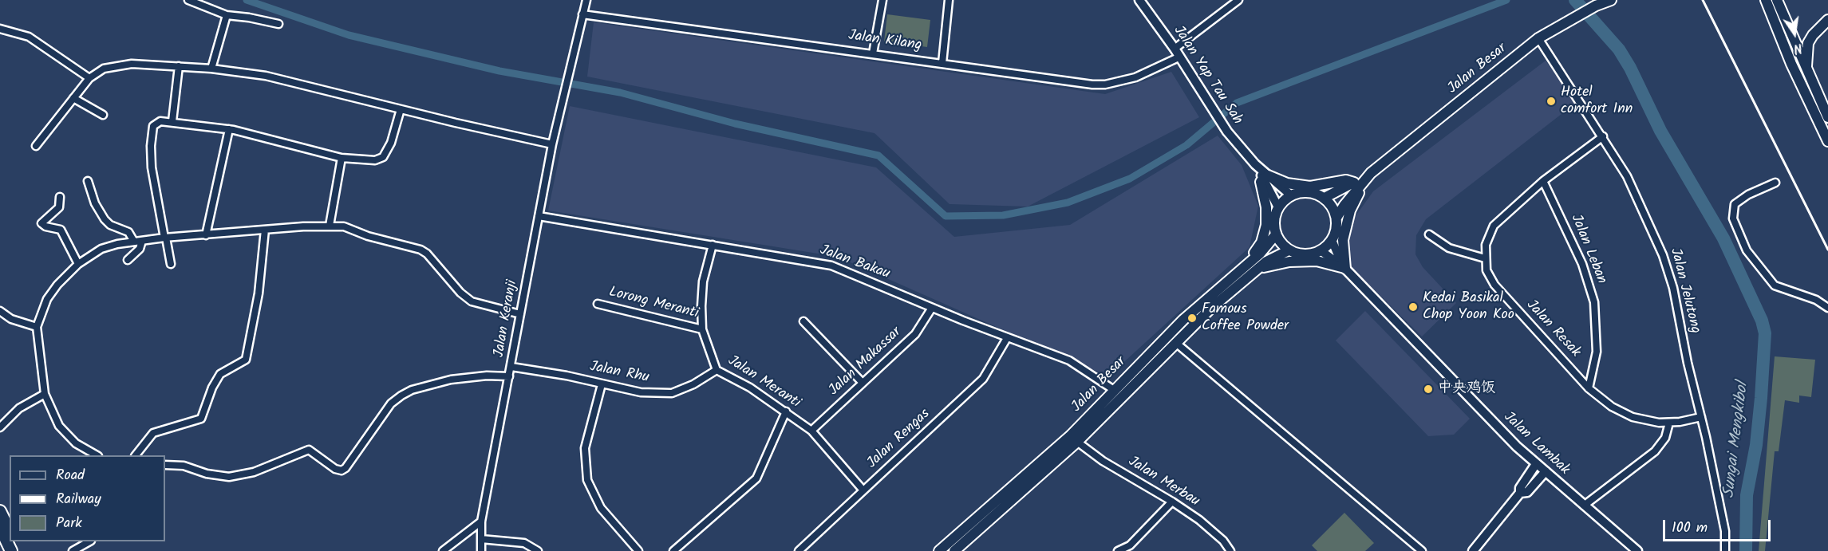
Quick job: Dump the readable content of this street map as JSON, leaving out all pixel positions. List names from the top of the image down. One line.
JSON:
{"streets":{"main road":["Jalan Besar"],"street":["Jalan Kilang","Jalan Yap Tau Sah","Jalan Leban","Jalan Bakau","Jalan Jelutong","Lorong Meranti","Jalan Keranji","Jalan Resak","Jalan Makassar","Jalan Rhu","Jalan Meranti","Jalan Rengas","Jalan Lambak","Jalan Merbau"]},"crossings":[["Jalan Kilang","Jalan Yap Tau Sah"],["Jalan Kilang","Jalan Keranji"],["Jalan Besar","Jalan Yap Tau Sah"],["Jalan Besar","Jalan Bakau"],["Jalan Besar","Jalan Jelutong"],["Jalan Besar","Jalan Merbau"],["Jalan Leban","Jalan Resak"],["Jalan Bakau","Jalan Keranji"],["Jalan Bakau","Jalan Makassar"],["Jalan Bakau","Jalan Meranti"],["Jalan Bakau","Jalan Rengas"],["Jalan Jelutong","Jalan Resak"],["Lorong Meranti","Jalan Meranti"],["Jalan Keranji","Jalan Rhu"],["Jalan Makassar","Jalan Meranti"],["Jalan Rhu","Jalan Meranti"],["Jalan Meranti","Jalan Rengas"]],"water":["Sungai Mengkibol"],"places":["Hotel comfort Inn","Kedai Basikal Chop Yoon Koo","Famous Coffee Powder","中央鸡饭"],"legend":["Road","Railway","Park"],"scale_bar":"100 m","north":"bottom"}
